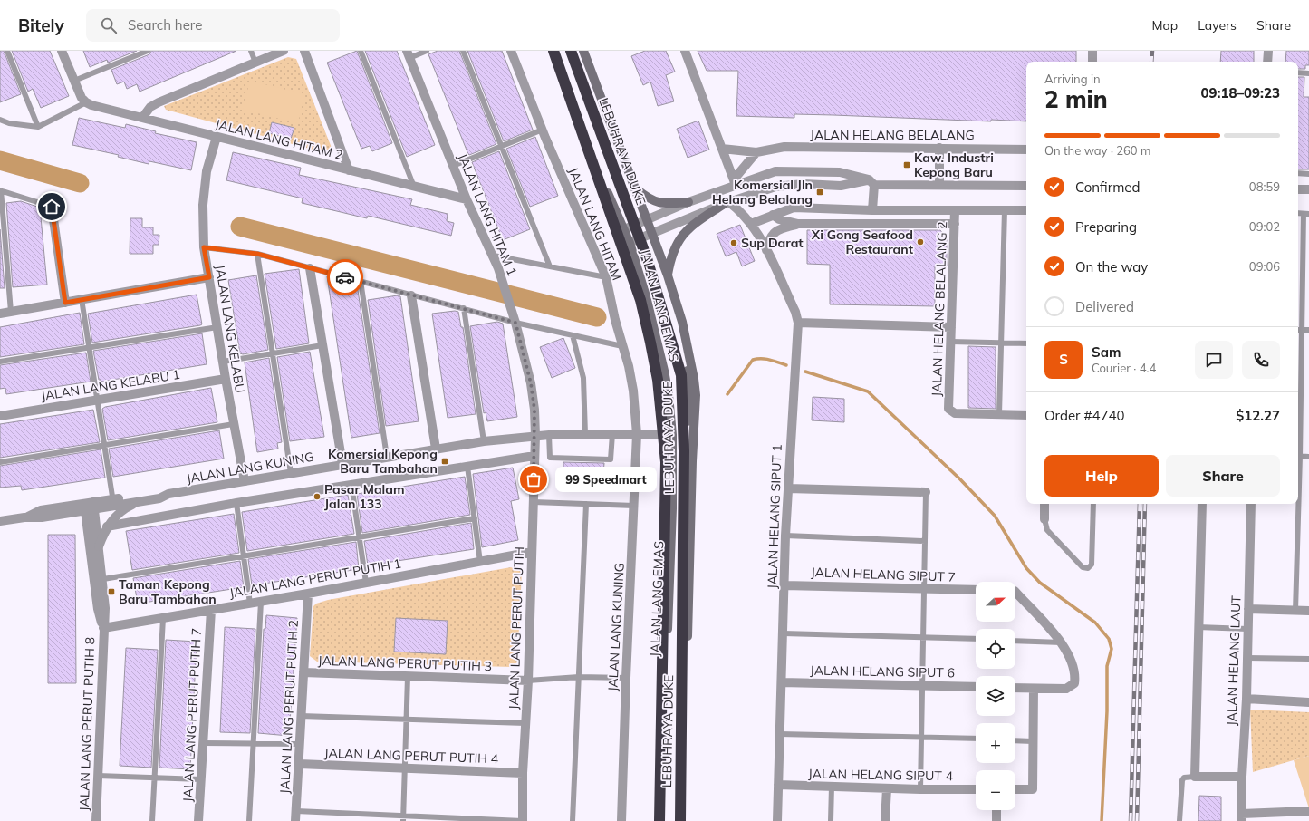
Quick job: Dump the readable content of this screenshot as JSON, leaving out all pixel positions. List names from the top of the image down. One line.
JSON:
{"streets":{"highway":["LEBUHRAYA DUKE"],"main road":["JALAN LANG EMAS"],"street":["JALAN HELANG BELALANG","JALAN LANG HITAM 2","JALAN LANG HITAM 1","JALAN LANG HITAM","JALAN HELANG BELALANG 2","JALAN LANG KELABU","JALAN LANG KELABU 1","JALAN LANG KUNING","JALAN HELANG SIPUT 1","JALAN HELANG SIPUT 7","JALAN LANG PERUT PUTIH 1","JALAN LANG PERUT PUTIH","JALAN HELANG LAUT","JALAN LANG PERUT PUTIH 3","JALAN HELANG SIPUT 6","JALAN LANG PERUT PUTIH 2","JALAN LANG PERUT PUTIH 7","JALAN LANG PERUT PUTIH 8","JALAN LANG PERUT PUTIH 4","JALAN HELANG SIPUT 4"]},"crossings":[["JALAN LANG HITAM 2","JALAN LANG HITAM 1"],["JALAN LANG HITAM 2","JALAN LANG KELABU"],["LEBUHRAYA DUKE","JALAN LANG EMAS"],["JALAN LANG HITAM 1","JALAN LANG KUNING"],["JALAN LANG HITAM 1","JALAN LANG PERUT PUTIH"],["JALAN LANG HITAM","JALAN LANG KUNING"],["JALAN LANG EMAS","JALAN LANG KUNING"],["JALAN LANG KELABU","JALAN LANG KELABU 1"],["JALAN LANG KELABU","JALAN LANG KUNING"],["JALAN LANG KUNING","JALAN LANG PERUT PUTIH"],["JALAN LANG KUNING","JALAN LANG PERUT PUTIH 8"],["JALAN HELANG SIPUT 1","JALAN HELANG SIPUT 7"],["JALAN HELANG SIPUT 1","JALAN HELANG SIPUT 6"],["JALAN HELANG SIPUT 1","JALAN HELANG SIPUT 4"],["JALAN LANG PERUT PUTIH 1","JALAN LANG PERUT PUTIH"],["JALAN LANG PERUT PUTIH 1","JALAN LANG PERUT PUTIH 2"],["JALAN LANG PERUT PUTIH 1","JALAN LANG PERUT PUTIH 7"],["JALAN LANG PERUT PUTIH 1","JALAN LANG PERUT PUTIH 8"],["JALAN LANG PERUT PUTIH","JALAN LANG PERUT PUTIH 3"],["JALAN LANG PERUT PUTIH","JALAN LANG PERUT PUTIH 4"],["JALAN LANG PERUT PUTIH 3","JALAN LANG PERUT PUTIH 2"],["JALAN LANG PERUT PUTIH 2","JALAN LANG PERUT PUTIH 4"]],"places":{"transit":["Kaw. Industri Kepong Baru","Komersial Jln Helang Belalang","Komersial Kepong Baru Tambahan","Taman Kepong Baru Tambahan"],"other":["Xi Gong Seafood Restaurant","Sup Darat","99 Speedmart","Pasar Malam Jalan 133"]},"north":"right","page":{"header":"Bitely","search":"Search here","nav":["Map","Layers","Share"],"heading":["2 min","Arriving in","09:18–09:23"],"panel":["Sam","Courier · 4.4","Order #4740","$12.27"],"bar":"On the way · 260 m","list":[["Confirmed","08:59"],["Preparing","09:02"],["On the way","09:06"],"Delivered"],"round":"S","buttons":["Help","Share"],"bubble":"99 Speedmart","map_buttons":["+","−"]}}
